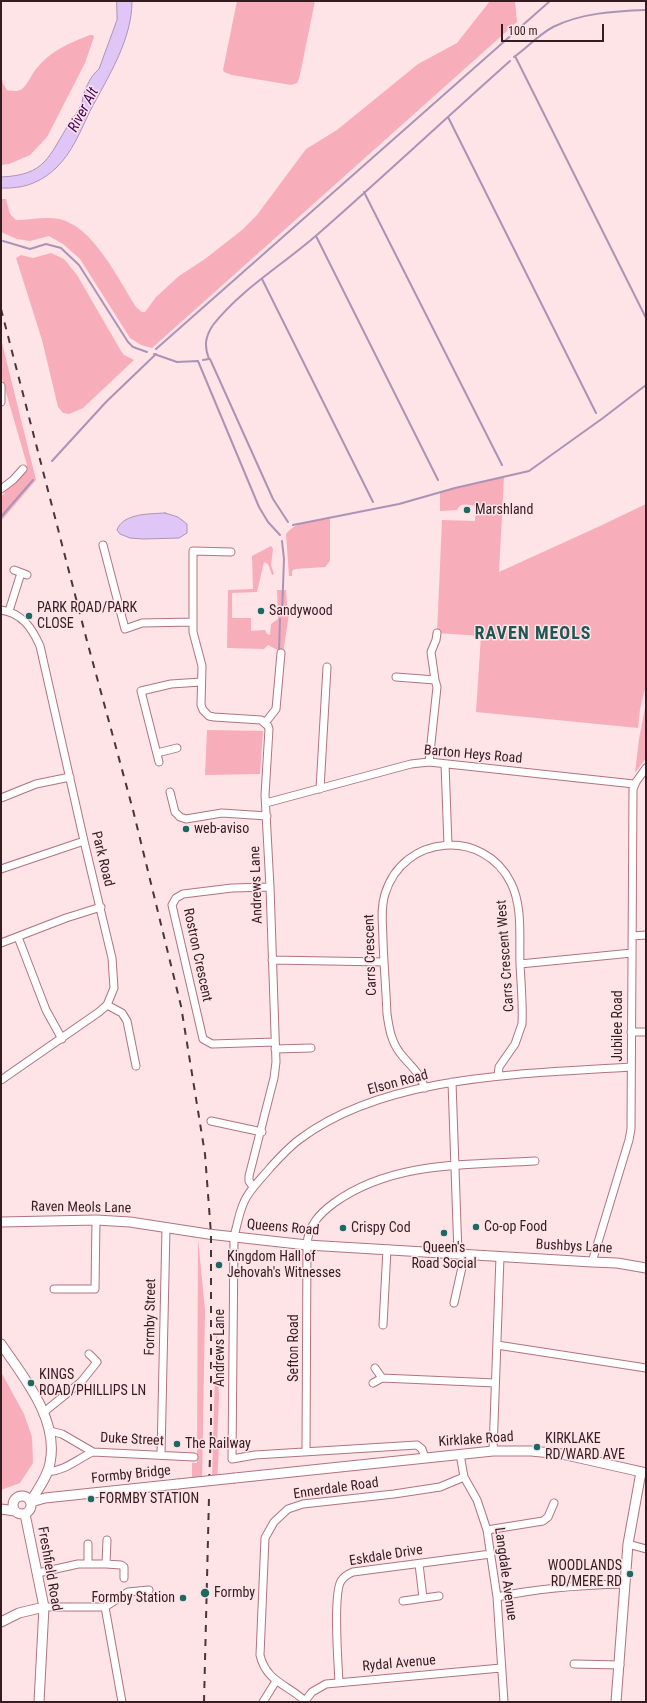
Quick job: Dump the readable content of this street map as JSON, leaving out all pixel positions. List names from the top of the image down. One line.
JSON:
{"streets":{"street":["Barton Heys Road","Park Road","Andrews Lane","Rostron Crescent","Carrs Crescent","Carrs Crescent West","Jubilee Road","Elson Road","Raven Meols Lane","Queens Road","Bushbys Lane","Formby Street","Sefton Road","Duke Street","Kirklake Road","Formby Bridge","Ennerdale Road","Eskdale Drive","Freshfield Road","Langdale Avenue","Rydal Avenue"]},"crossings":[["Barton Heys Road","Andrews Lane"],["Barton Heys Road","Jubilee Road"],["Andrews Lane","Rostron Crescent"],["Andrews Lane","Elson Road"],["Andrews Lane","Queens Road"],["Andrews Lane","Kirklake Road"],["Carrs Crescent","Carrs Crescent West"],["Carrs Crescent","Elson Road"],["Carrs Crescent West","Elson Road"],["Jubilee Road","Elson Road"],["Jubilee Road","Bushbys Lane"],["Elson Road","Queens Road"],["Raven Meols Lane","Queens Road"],["Raven Meols Lane","Formby Street"],["Queens Road","Bushbys Lane"],["Queens Road","Sefton Road"],["Formby Street","Duke Street"],["Sefton Road","Kirklake Road"],["Kirklake Road","Formby Bridge"],["Kirklake Road","Langdale Avenue"],["Formby Bridge","Freshfield Road"],["Ennerdale Road","Langdale Avenue"],["Ennerdale Road","Rydal Avenue"],["Eskdale Drive","Langdale Avenue"],["Eskdale Drive","Rydal Avenue"],["Langdale Avenue","Rydal Avenue"]],"districts":["RAVEN MEOLS"],"water":["River Alt"],"places":["Marshland","Sandywood","PARK ROAD/PARK CLOSE","web-aviso","Co-op Food","Crispy Cod","Queen's Road Social","Kingdom Hall of Jehovah's Witnesses","KINGS ROAD/PHILLIPS LN","The Railway","KIRKLAKE RD/WARD AVE","FORMBY STATION","WOODLANDS RD/MERE RD","Formby","Formby Station"],"scale_bar":"100 m"}
